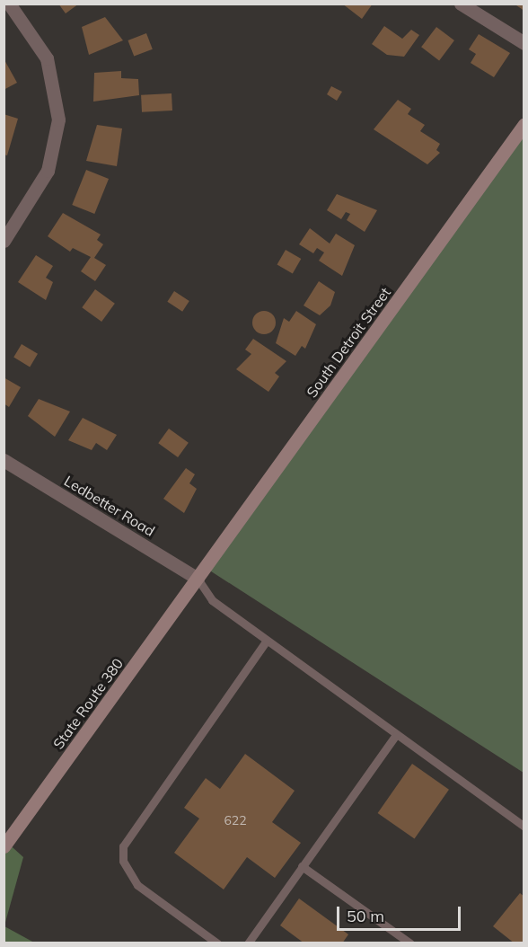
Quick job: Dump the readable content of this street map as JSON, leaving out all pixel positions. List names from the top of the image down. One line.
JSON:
{"streets":{"main road":["South Detroit Street","State Route 380"],"street":["Ledbetter Road"]},"crossings":[["South Detroit Street","Ledbetter Road"],["South Detroit Street","State Route 380"],["Ledbetter Road","State Route 380"]],"house_numbers":["622"],"scale_bar":"50 m"}
